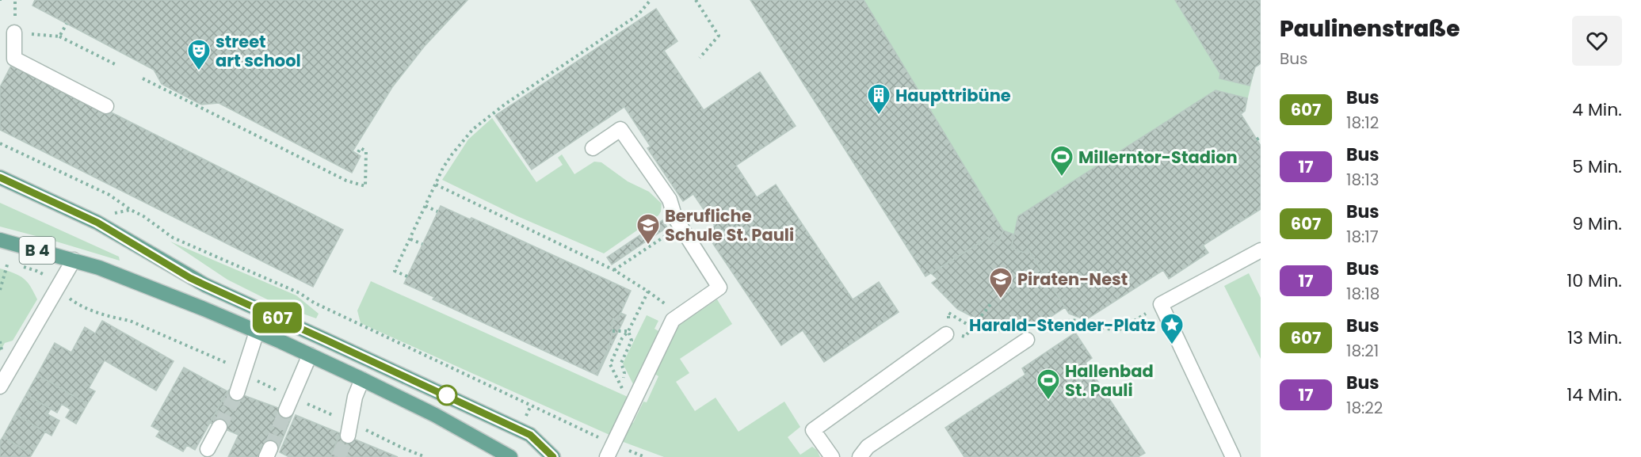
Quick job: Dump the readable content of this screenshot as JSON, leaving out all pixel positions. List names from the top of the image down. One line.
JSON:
{"streets":{"main road":["B 4"]},"places":{"theatre":["street art school"],"building":["Haupttribüne"],"sports":["Millerntor-Stadion","Hallenbad St. Pauli"],"school or university":["Berufliche Schule St. Pauli","Piraten-Nest"],"place":["Harald-Stender-Platz"]},"lines":["bus line 607"],"page":{"on_map":"607","heading":["Paulinenstraße","Bus"],"list":[{"mark":"607","name":"Bus","note":"18:12","value":"4 Min."},{"mark":"17","name":"Bus","note":"18:13","value":"5 Min."},{"mark":"607","name":"Bus","note":"18:17","value":"9 Min."},{"mark":"17","name":"Bus","note":"18:18","value":"10 Min."},{"mark":"607","name":"Bus","note":"18:21","value":"13 Min."},{"mark":"17","name":"Bus","note":"18:22","value":"14 Min."}]}}
